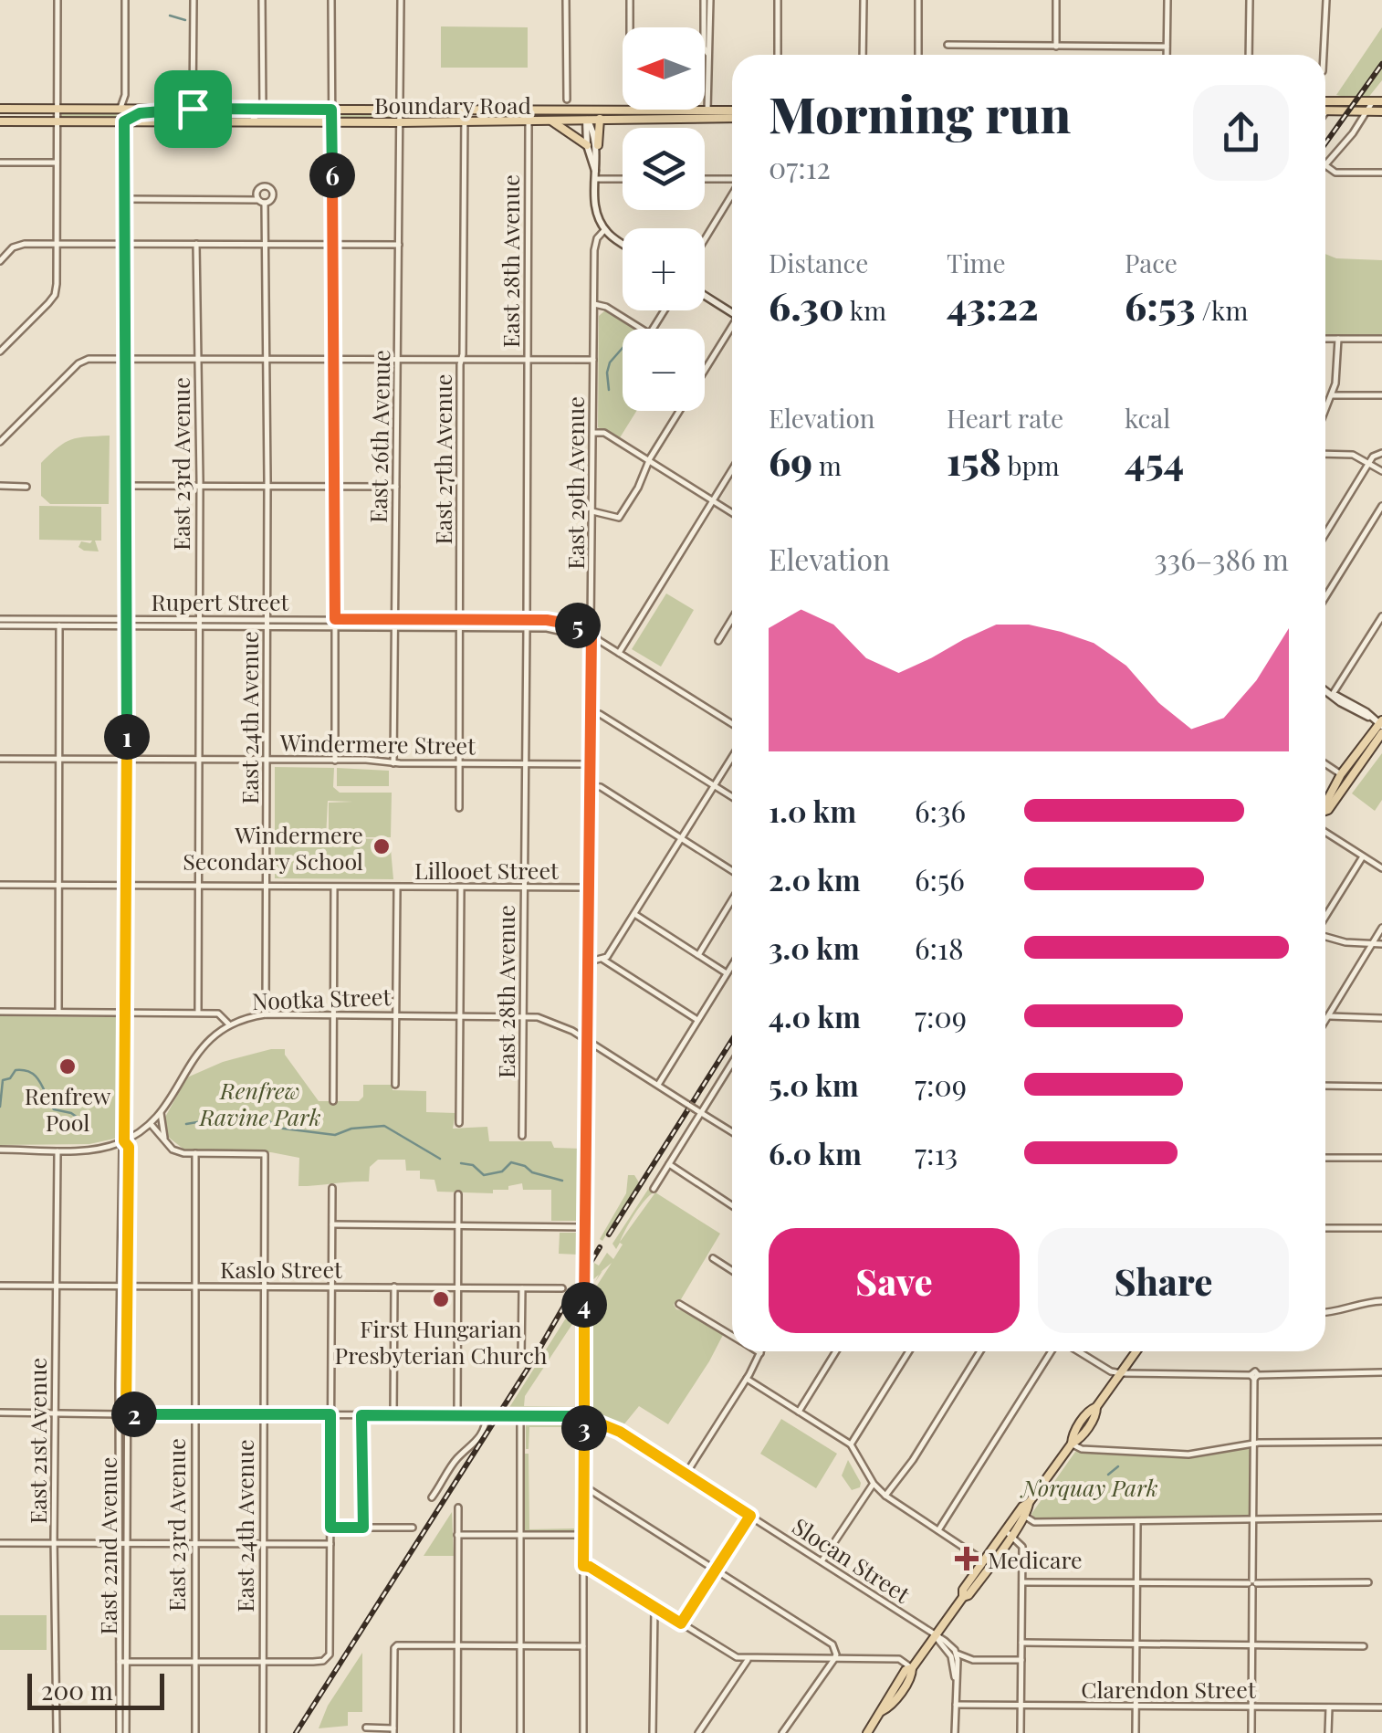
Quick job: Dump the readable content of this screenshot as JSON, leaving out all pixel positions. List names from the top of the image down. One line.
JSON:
{"streets":{"main road":["Boundary Road","East 29th Avenue"],"street":["East 28th Avenue","East 26th Avenue","East 27th Avenue","East 23rd Avenue","Rupert Street","East 24th Avenue","Windermere Street","Lillooet Street","Nootka Street","Kaslo Street","East 21st Avenue","East 22nd Avenue","Slocan Street","Clarendon Street"]},"crossings":[["Boundary Road","East 28th Avenue"],["Boundary Road","East 26th Avenue"],["Boundary Road","East 27th Avenue"],["Boundary Road","East 29th Avenue"],["Boundary Road","East 22nd Avenue"],["East 28th Avenue","Rupert Street"],["East 28th Avenue","Windermere Street"],["East 28th Avenue","Lillooet Street"],["East 28th Avenue","Nootka Street"],["East 26th Avenue","Rupert Street"],["East 26th Avenue","Windermere Street"],["East 27th Avenue","Rupert Street"],["East 27th Avenue","Windermere Street"],["East 23rd Avenue","Rupert Street"],["East 23rd Avenue","East 24th Avenue"],["East 23rd Avenue","Windermere Street"],["East 23rd Avenue","Lillooet Street"],["East 23rd Avenue","Nootka Street"],["East 23rd Avenue","Kaslo Street"],["East 23rd Avenue","Slocan Street"],["East 29th Avenue","Rupert Street"],["East 29th Avenue","Windermere Street"],["East 29th Avenue","Lillooet Street"],["East 29th Avenue","Nootka Street"],["East 29th Avenue","Slocan Street"],["Rupert Street","East 24th Avenue"],["Rupert Street","East 22nd Avenue"],["East 24th Avenue","Windermere Street"],["East 24th Avenue","Lillooet Street"],["East 24th Avenue","Nootka Street"],["East 24th Avenue","Kaslo Street"],["East 24th Avenue","East 22nd Avenue"],["East 24th Avenue","Slocan Street"],["Windermere Street","East 22nd Avenue"],["Lillooet Street","East 22nd Avenue"],["Nootka Street","East 22nd Avenue"],["Kaslo Street","East 21st Avenue"],["Kaslo Street","East 22nd Avenue"],["East 21st Avenue","Slocan Street"],["East 22nd Avenue","Slocan Street"]],"parks":["Renfrew Ravine Park","Norquay Park"],"places":{"other":["Windermere Secondary School","Renfrew Pool","First Hungarian Presbyterian Church"],"health":["Medicare"]},"scale_bar":"200 m","north":"left","page":{"map_buttons":["+","−"],"heading":["Morning run","07:12"],"pins":["6","5","1","4","2","3"],"stats":[["Distance","6.30 km"],["Time","43:22"],["Pace","6:53 /km"],["Elevation","69 m"],["Heart rate","158 bpm"],["kcal","454"]],"chart":["Elevation","336–386 m"],"list":[{"name":"1.0 km","note":"6:36"},{"name":"2.0 km","note":"6:56"},{"name":"3.0 km","note":"6:18"},{"name":"4.0 km","note":"7:09"},{"name":"5.0 km","note":"7:09"},{"name":"6.0 km","note":"7:13"}],"buttons":["Save","Share"],"scale":"200 m"}}
